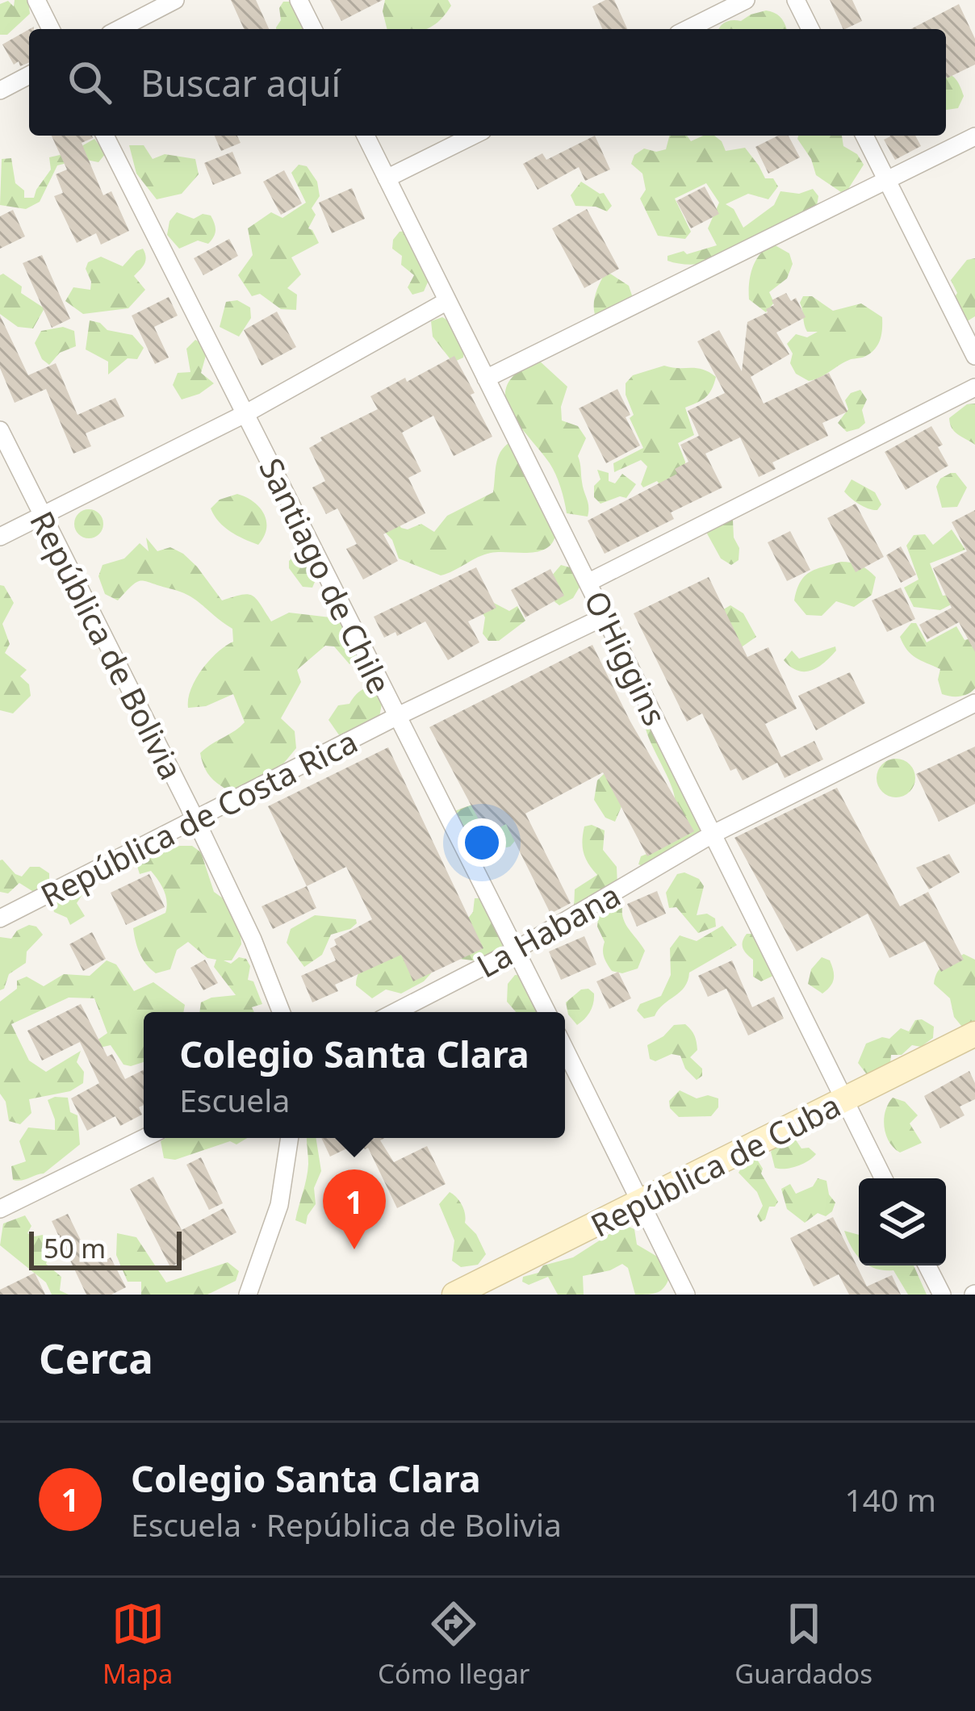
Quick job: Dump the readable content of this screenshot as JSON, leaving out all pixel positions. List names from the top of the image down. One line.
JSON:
{"streets":{"main road":["República de Cuba"],"street":["Santiago de Chile","República de Bolivia","O'Higgins","República de Costa Rica","La Habana"]},"crossings":[["Santiago de Chile","República de Costa Rica"],["Santiago de Chile","La Habana"],["República de Bolivia","República de Costa Rica"],["O'Higgins","República de Costa Rica"],["O'Higgins","La Habana"],["O'Higgins","República de Cuba"]],"scale_bar":"50 m","page":{"search":"Buscar aquí","popup":["Colegio Santa Clara","Escuela"],"pins":"1","scale":"50 m","heading":"Cerca","list":[{"mark":"1","name":"Colegio Santa Clara","note":"Escuela · República de Bolivia","value":"140 m"}],"nav":["Mapa","Cómo llegar","Guardados"]}}
